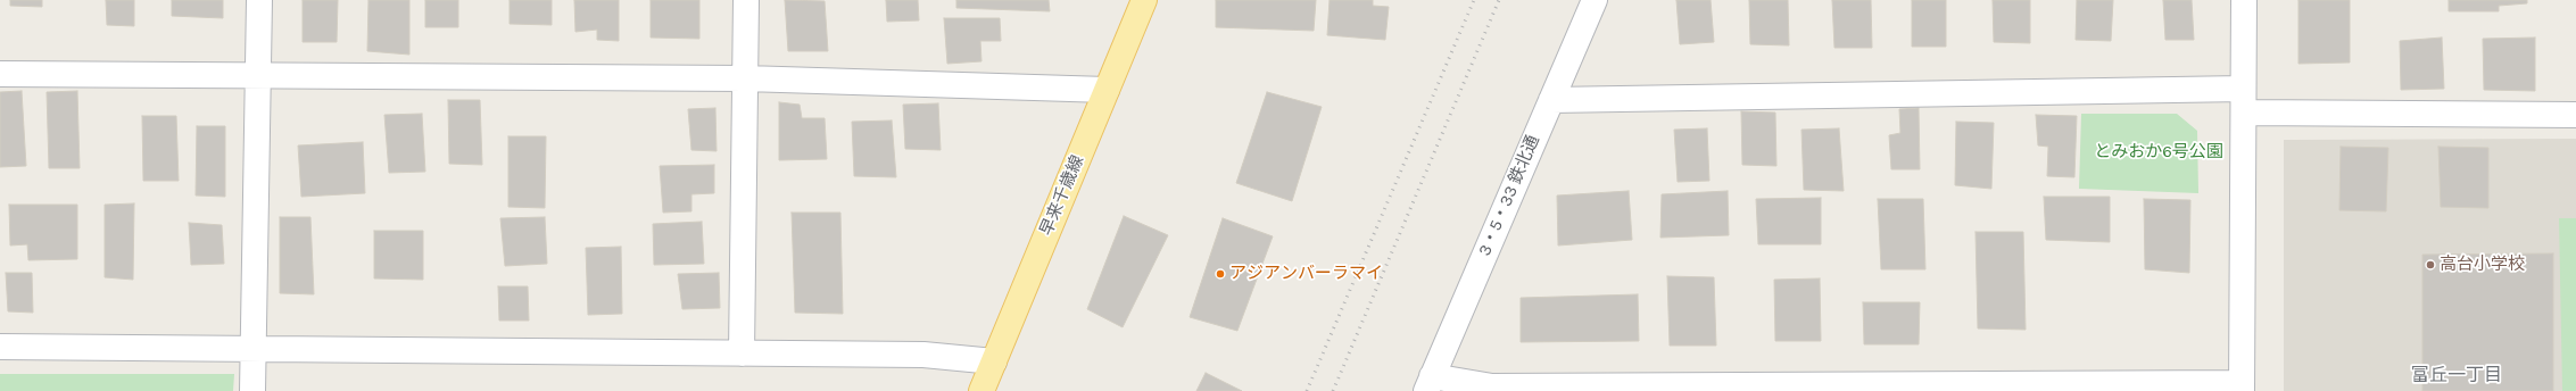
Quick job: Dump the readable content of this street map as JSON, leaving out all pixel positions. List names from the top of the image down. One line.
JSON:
{"streets":{"main road":["早来千歳線"],"street":["3・5・33 鉄北通"]},"districts":["富丘一丁目"],"parks":["とみおか6号公園"],"places":["高台小学校","アジアンバーラマイ"]}
